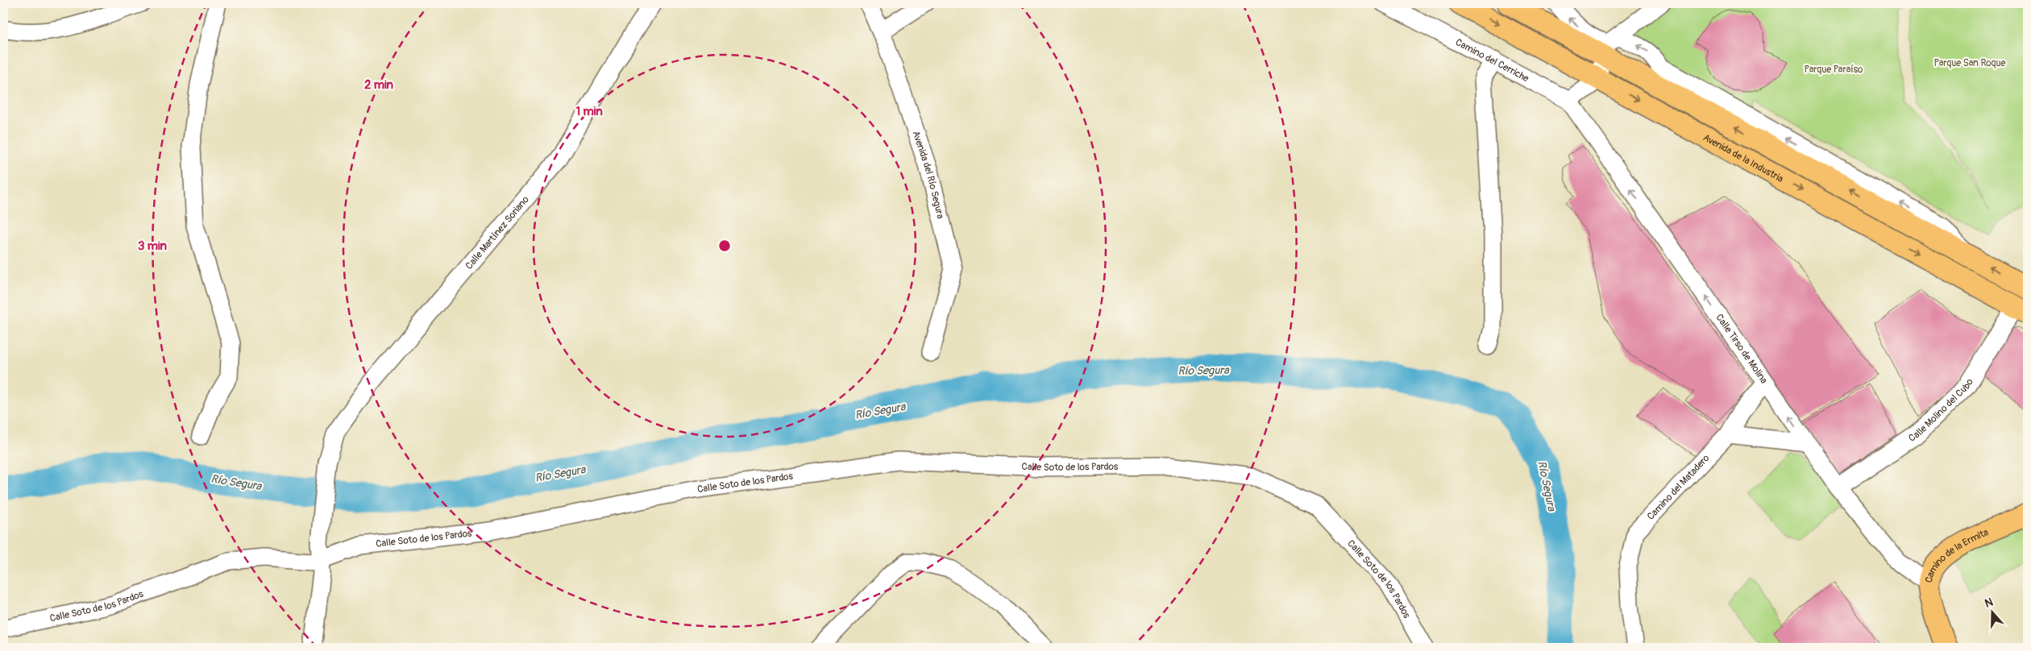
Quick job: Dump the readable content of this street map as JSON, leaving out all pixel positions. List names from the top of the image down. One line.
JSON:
{"streets":{"main road":["Avenida de la Industria","Camino de la Ermita"],"street":["Camino del Cerriche","Avenida del Río Segura","Calle Martínez Soriano","Calle Tirso de Molina","Calle Molino del Cubo","Calle Soto de los Pardos","Camino del Matadero"]},"crossings":[["Camino del Cerriche","Calle Tirso de Molina"],["Avenida de la Industria","Calle Molino del Cubo"],["Calle Martínez Soriano","Calle Soto de los Pardos"],["Calle Tirso de Molina","Calle Molino del Cubo"],["Calle Tirso de Molina","Camino del Matadero"],["Calle Tirso de Molina","Camino de la Ermita"]],"water":["Río Segura"],"parks":["Parque San Roque","Parque Paraíso"],"north":"top","rings":["2 min","1 min","3 min"]}
